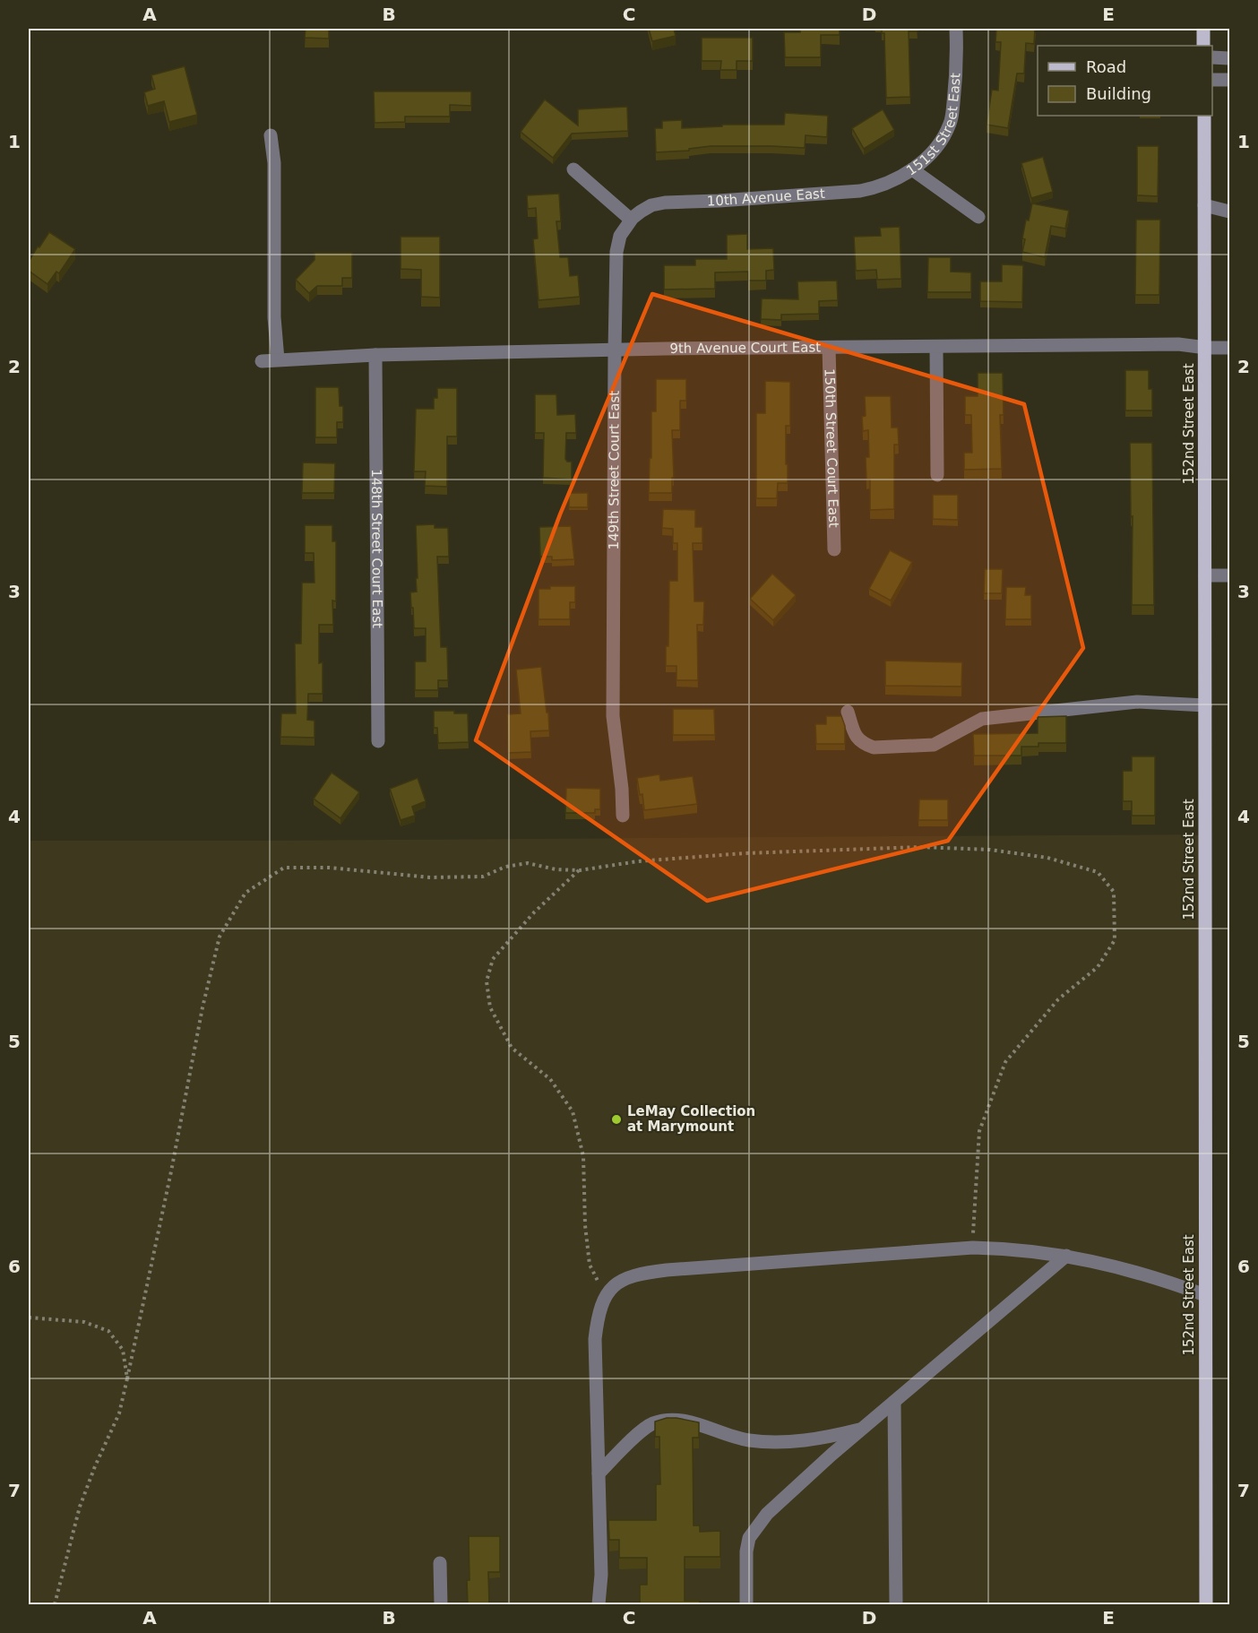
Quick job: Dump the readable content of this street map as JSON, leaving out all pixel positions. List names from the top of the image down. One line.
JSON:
{"streets":{"main road":["152nd Street East"],"street":["151st Street East","10th Avenue East","9th Avenue Court East","150th Street Court East","149th Street Court East","148th Street Court East"]},"crossings":[["151st Street East","10th Avenue East"],["10th Avenue East","149th Street Court East"],["9th Avenue Court East","152nd Street East"],["9th Avenue Court East","150th Street Court East"],["9th Avenue Court East","149th Street Court East"],["9th Avenue Court East","148th Street Court East"]],"places":["LeMay Collection at Marymount"],"legend":["Road","Building"],"grid":{"columns":["A","B","C","D","E"],"rows":["1","2","3","4","5","6","7"]}}
